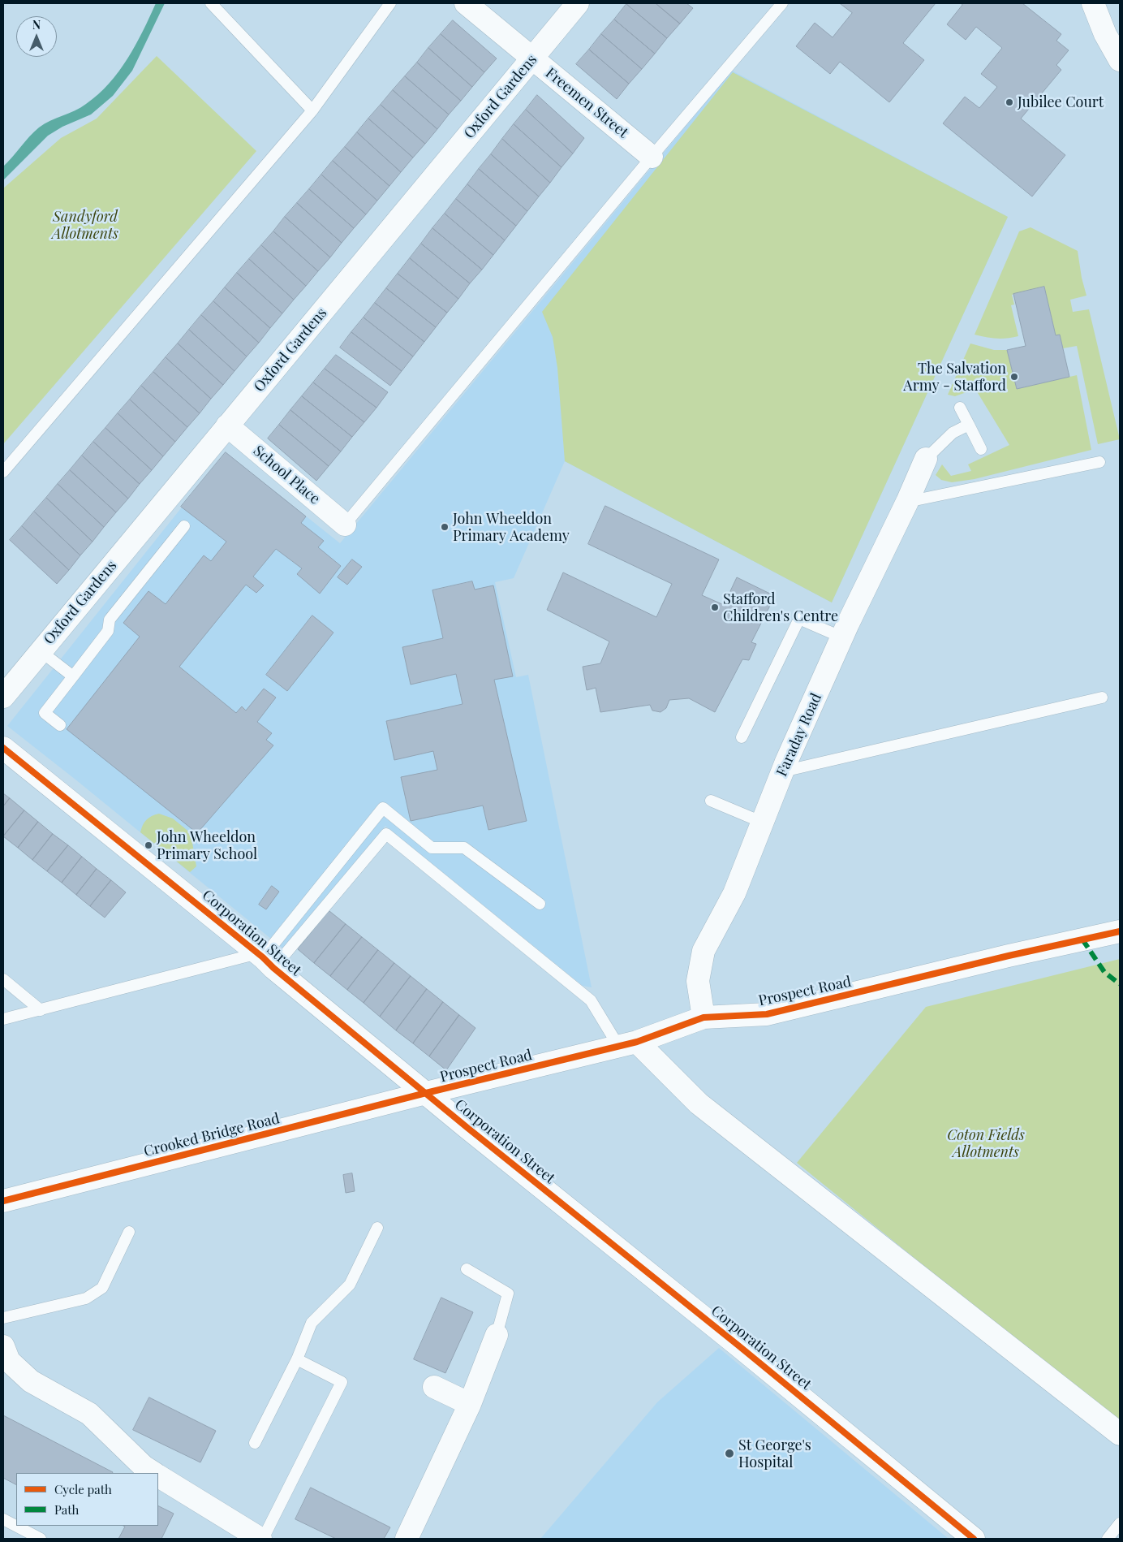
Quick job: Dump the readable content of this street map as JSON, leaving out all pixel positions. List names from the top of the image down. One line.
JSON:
{"streets":{"street":["Oxford Gardens","Freemen Street","School Place","Faraday Road","Corporation Street","Prospect Road","Crooked Bridge Road"]},"crossings":[["Oxford Gardens","Freemen Street"],["Oxford Gardens","School Place"],["Faraday Road","Prospect Road"],["Corporation Street","Prospect Road"],["Corporation Street","Crooked Bridge Road"],["Prospect Road","Crooked Bridge Road"]],"parks":["Sandyford Allotments","Coton Fields Allotments"],"places":["Jubilee Court","The Salvation Army - Stafford","John Wheeldon Primary Academy","Stafford Children's Centre","John Wheeldon Primary School","St George's Hospital"],"legend":["Cycle path","Path"],"north":"top"}
